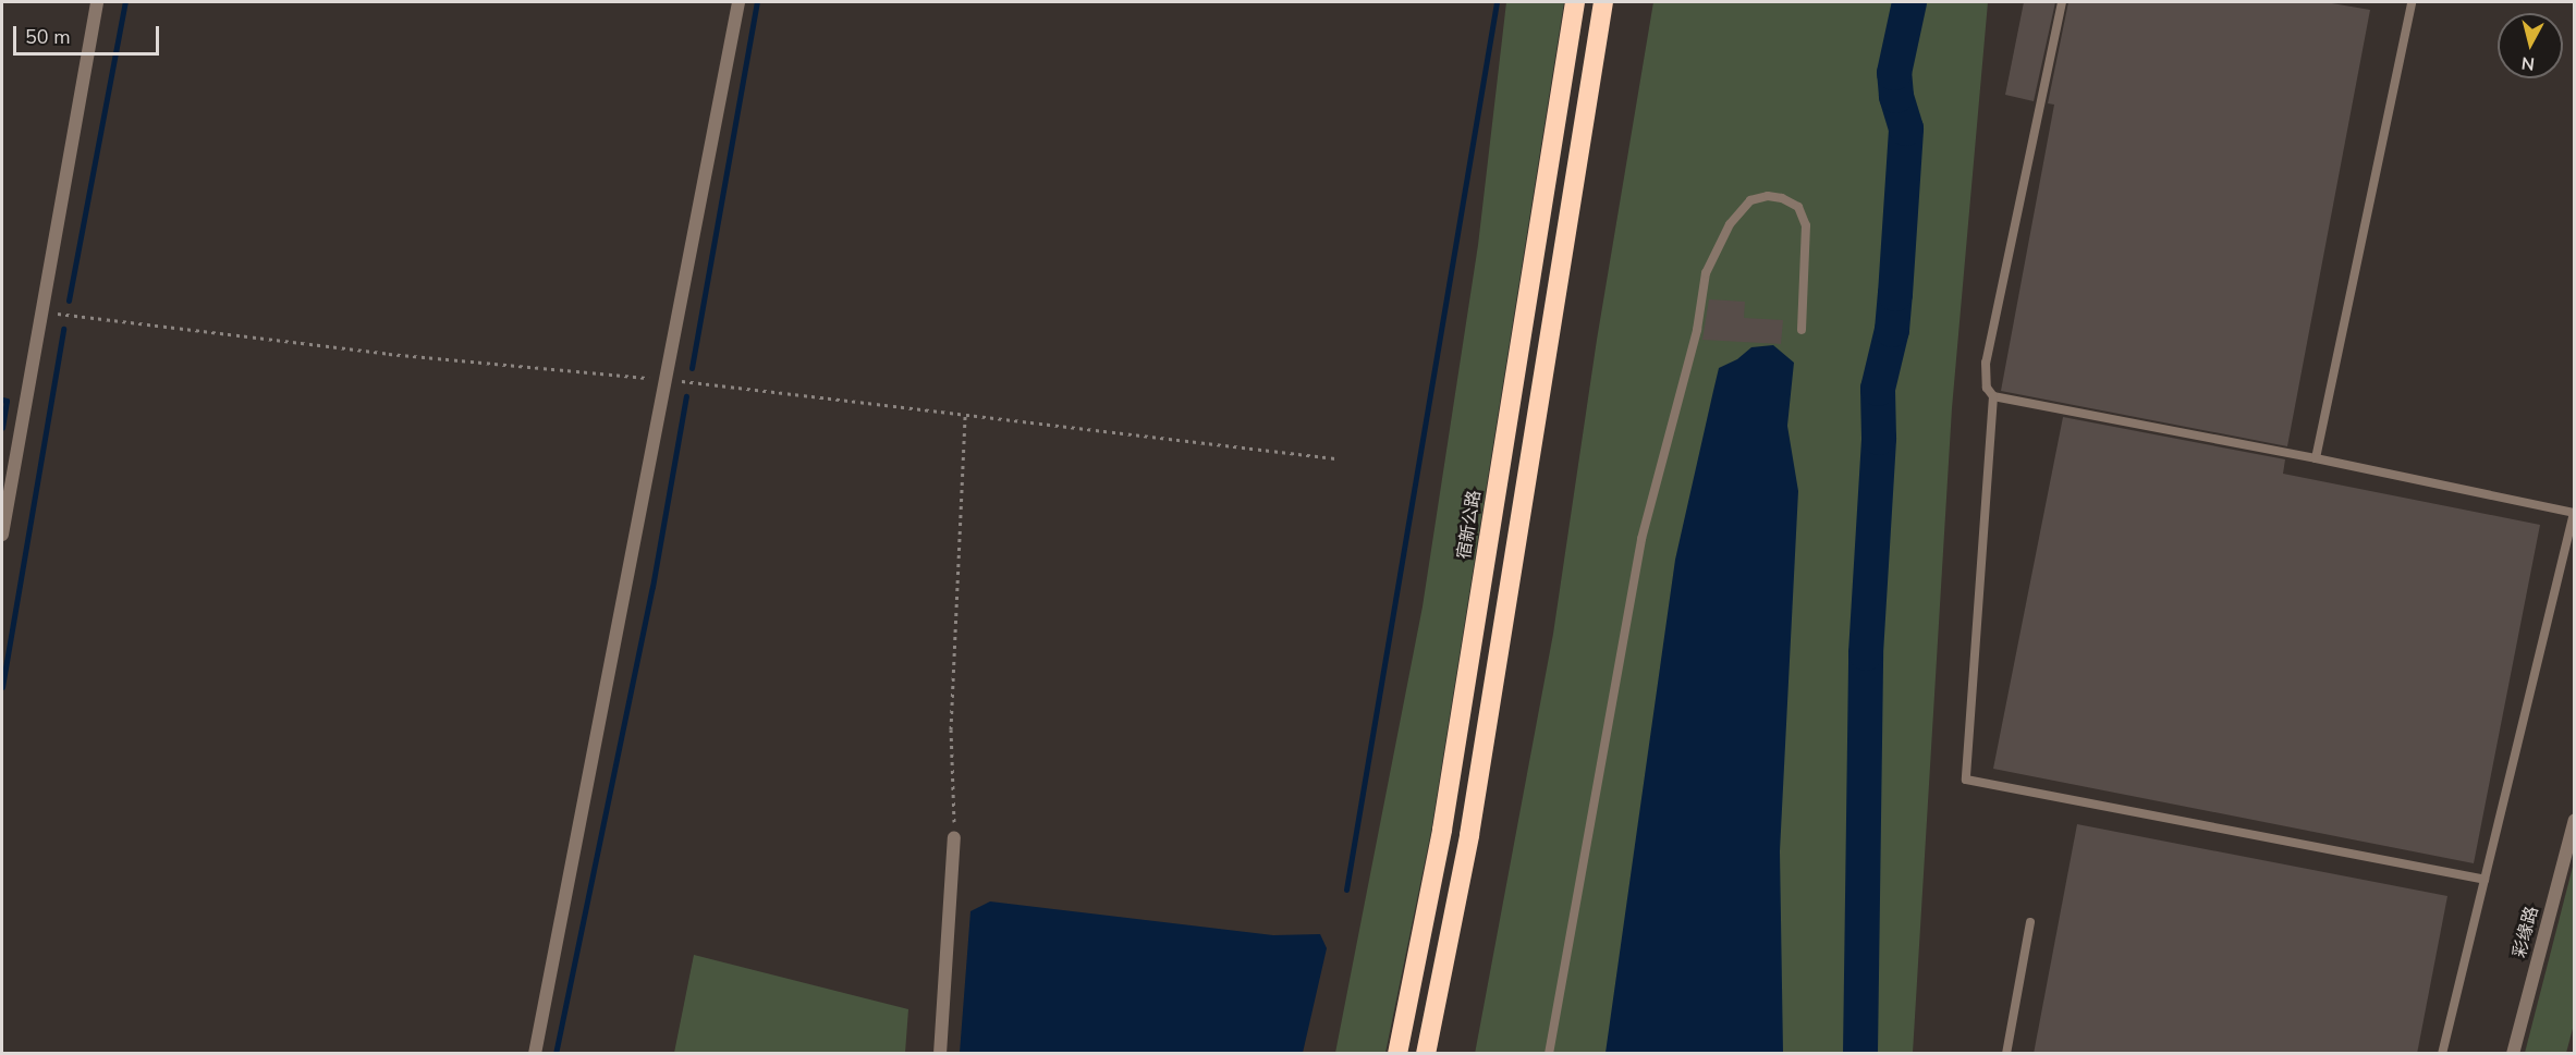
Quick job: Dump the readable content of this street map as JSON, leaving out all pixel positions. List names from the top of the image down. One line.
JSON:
{"streets":{"highway":["宿新公路"],"street":["彩缘路"]},"scale_bar":"50 m","north":"bottom"}
